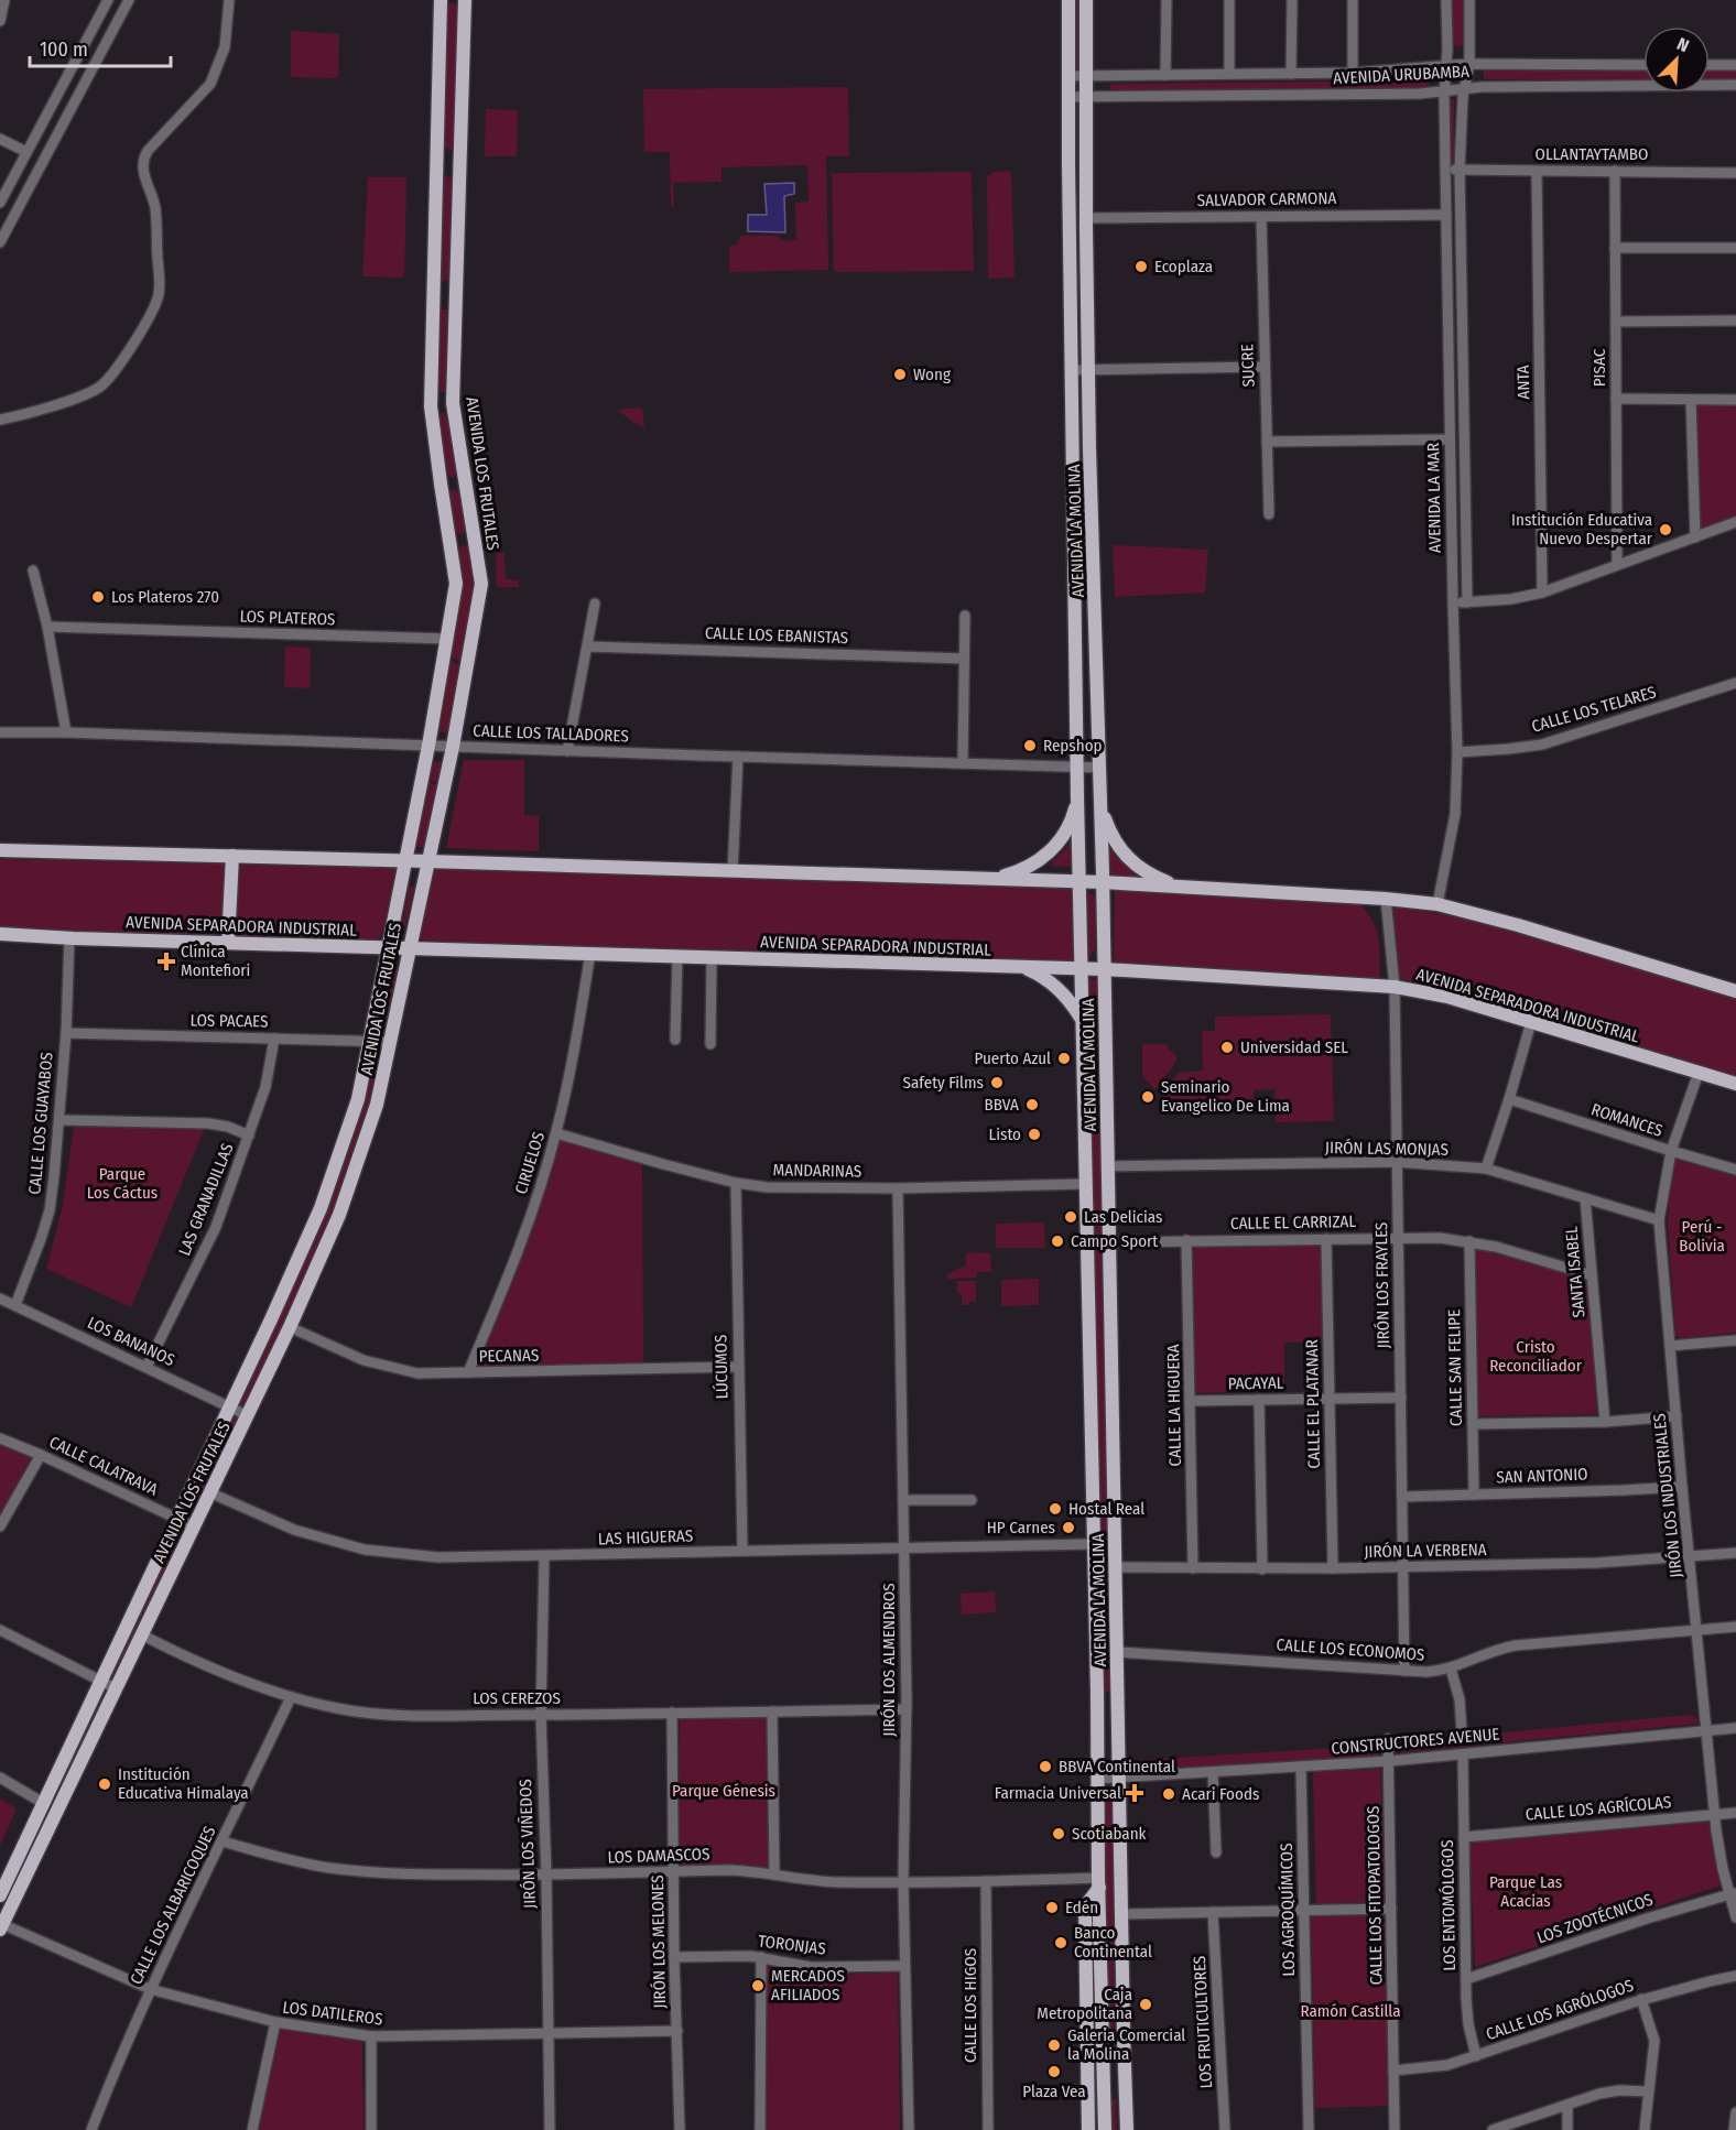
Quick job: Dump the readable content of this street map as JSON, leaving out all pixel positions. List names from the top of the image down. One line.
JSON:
{"streets":{"main road":["AVENIDA LOS FRUTALES","AVENIDA LA MOLINA","AVENIDA SEPARADORA INDUSTRIAL"],"street":["AVENIDA URUBAMBA","OLLANTAYTAMBO","SALVADOR CARMONA","SUCRE","PISAC","ANTA","AVENIDA LA MAR","LOS PLATEROS","CALLE LOS EBANISTAS","CALLE LOS TELARES","CALLE LOS TALLADORES","LOS PACAES","ROMANCES","CALLE LOS GUAYABOS","JIRÓN LAS MONJAS","CIRUELOS","MANDARINAS","LAS GRANADILLAS","CALLE EL CARRIZAL","SANTA ISABEL","JIRÓN LOS FRAYLES","LOS BANANOS","PECANAS","LÚCUMOS","CALLE SAN FELIPE","PACAYAL","CALLE EL PLATANAR","CALLE LA HIGUERA","CALLE CALATRAVA","SAN ANTONIO","JIRÓN LOS INDUSTRIALES","LAS HIGUERAS","JIRÓN LA VERBENA","CALLE LOS ECONOMOS","JIRÓN LOS ALMENDROS","LOS CEREZOS","CONSTRUCTORES AVENUE","CALLE LOS AGRÍCOLAS","JIRÓN LOS VIÑEDOS","LOS DAMASCOS","CALLE LOS FITOPATOLOGOS","CALLE LOS ALBARICOQUES","LOS ENTOMÓLOGOS","LOS AGROQUÍMICOS","LOS ZOOTÉCNICOS","JIRÓN LOS MELONES","TORONJAS","CALLE LOS HIGOS","CALLE LOS AGRÓLOGOS","LOS DATILEROS","LOS FRUTICULTORES"]},"crossings":[["AVENIDA URUBAMBA","AVENIDA LA MAR"],["AVENIDA URUBAMBA","AVENIDA LA MOLINA"],["OLLANTAYTAMBO","PISAC"],["OLLANTAYTAMBO","ANTA"],["OLLANTAYTAMBO","AVENIDA LA MAR"],["SALVADOR CARMONA","SUCRE"],["SALVADOR CARMONA","AVENIDA LA MAR"],["SALVADOR CARMONA","AVENIDA LA MOLINA"],["AVENIDA LOS FRUTALES","LOS PLATEROS"],["AVENIDA LOS FRUTALES","CALLE LOS TALLADORES"],["AVENIDA LOS FRUTALES","AVENIDA SEPARADORA INDUSTRIAL"],["AVENIDA LOS FRUTALES","LOS PACAES"],["AVENIDA LOS FRUTALES","LOS BANANOS"],["AVENIDA LOS FRUTALES","PECANAS"],["AVENIDA LOS FRUTALES","CALLE CALATRAVA"],["AVENIDA LOS FRUTALES","LAS HIGUERAS"],["AVENIDA LOS FRUTALES","LOS CEREZOS"],["AVENIDA LOS FRUTALES","LOS DATILEROS"],["AVENIDA LA MAR","CALLE LOS TELARES"],["AVENIDA LA MOLINA","CALLE LOS TALLADORES"],["AVENIDA LA MOLINA","AVENIDA SEPARADORA INDUSTRIAL"],["AVENIDA LA MOLINA","JIRÓN LAS MONJAS"],["AVENIDA LA MOLINA","MANDARINAS"],["AVENIDA LA MOLINA","CALLE EL CARRIZAL"],["AVENIDA LA MOLINA","LAS HIGUERAS"],["AVENIDA LA MOLINA","JIRÓN LA VERBENA"],["AVENIDA LA MOLINA","CALLE LOS ECONOMOS"],["AVENIDA LA MOLINA","CONSTRUCTORES AVENUE"],["AVENIDA LA MOLINA","LOS DAMASCOS"],["AVENIDA SEPARADORA INDUSTRIAL","CALLE LOS GUAYABOS"],["AVENIDA SEPARADORA INDUSTRIAL","CIRUELOS"],["AVENIDA SEPARADORA INDUSTRIAL","JIRÓN LOS FRAYLES"],["AVENIDA SEPARADORA INDUSTRIAL","JIRÓN LOS INDUSTRIALES"],["LOS PACAES","CALLE LOS GUAYABOS"],["LOS PACAES","LAS GRANADILLAS"],["ROMANCES","JIRÓN LOS INDUSTRIALES"],["CALLE LOS GUAYABOS","LOS BANANOS"],["JIRÓN LAS MONJAS","SANTA ISABEL"],["JIRÓN LAS MONJAS","JIRÓN LOS FRAYLES"],["JIRÓN LAS MONJAS","JIRÓN LOS INDUSTRIALES"],["CIRUELOS","MANDARINAS"],["CIRUELOS","PECANAS"],["MANDARINAS","LÚCUMOS"],["MANDARINAS","JIRÓN LOS ALMENDROS"],["LAS GRANADILLAS","LOS BANANOS"],["CALLE EL CARRIZAL","SANTA ISABEL"],["CALLE EL CARRIZAL","JIRÓN LOS FRAYLES"],["CALLE EL CARRIZAL","CALLE SAN FELIPE"],["CALLE EL CARRIZAL","CALLE EL PLATANAR"],["CALLE EL CARRIZAL","CALLE LA HIGUERA"],["JIRÓN LOS FRAYLES","PACAYAL"],["JIRÓN LOS FRAYLES","SAN ANTONIO"],["JIRÓN LOS FRAYLES","JIRÓN LA VERBENA"],["JIRÓN LOS FRAYLES","CALLE LOS ECONOMOS"],["PECANAS","LÚCUMOS"],["LÚCUMOS","LAS HIGUERAS"],["CALLE SAN FELIPE","SAN ANTONIO"],["PACAYAL","CALLE EL PLATANAR"],["PACAYAL","CALLE LA HIGUERA"],["CALLE EL PLATANAR","JIRÓN LA VERBENA"],["CALLE LA HIGUERA","JIRÓN LA VERBENA"],["SAN ANTONIO","JIRÓN LOS INDUSTRIALES"],["JIRÓN LOS INDUSTRIALES","JIRÓN LA VERBENA"],["JIRÓN LOS INDUSTRIALES","CALLE LOS ECONOMOS"],["JIRÓN LOS INDUSTRIALES","CONSTRUCTORES AVENUE"],["JIRÓN LOS INDUSTRIALES","CALLE LOS AGRÍCOLAS"],["JIRÓN LOS INDUSTRIALES","LOS ZOOTÉCNICOS"],["LAS HIGUERAS","JIRÓN LOS ALMENDROS"],["LAS HIGUERAS","JIRÓN LOS VIÑEDOS"],["JIRÓN LOS ALMENDROS","LOS CEREZOS"],["JIRÓN LOS ALMENDROS","LOS DAMASCOS"],["JIRÓN LOS ALMENDROS","TORONJAS"],["LOS CEREZOS","JIRÓN LOS VIÑEDOS"],["LOS CEREZOS","CALLE LOS ALBARICOQUES"],["LOS CEREZOS","JIRÓN LOS MELONES"],["CONSTRUCTORES AVENUE","CALLE LOS FITOPATOLOGOS"],["CONSTRUCTORES AVENUE","LOS ENTOMÓLOGOS"],["CONSTRUCTORES AVENUE","LOS AGROQUÍMICOS"],["CALLE LOS AGRÍCOLAS","LOS ENTOMÓLOGOS"],["JIRÓN LOS VIÑEDOS","LOS DAMASCOS"],["JIRÓN LOS VIÑEDOS","LOS DATILEROS"],["LOS DAMASCOS","CALLE LOS ALBARICOQUES"],["LOS DAMASCOS","JIRÓN LOS MELONES"],["LOS DAMASCOS","CALLE LOS HIGOS"],["CALLE LOS FITOPATOLOGOS","CALLE LOS AGRÓLOGOS"],["CALLE LOS ALBARICOQUES","LOS DATILEROS"],["LOS ENTOMÓLOGOS","LOS ZOOTÉCNICOS"],["LOS ENTOMÓLOGOS","CALLE LOS AGRÓLOGOS"],["JIRÓN LOS MELONES","TORONJAS"],["JIRÓN LOS MELONES","LOS DATILEROS"]],"parks":["Parque Los Cáctus","Perú - Bolivia","Cristo Reconciliador","Parque Génesis","Parque Las Acacias","Ramón Castilla"],"places":{"other":["Ecoplaza","Wong","Institución Educativa Nuevo Despertar","Los Plateros 270","Repshop","Universidad SEL","Puerto Azul","Safety Films","Seminario Evangelico De Lima","BBVA","Listo","Las Delicias","Campo Sport","Hostal Real","HP Carnes","BBVA Continental","Institución Educativa Himalaya","Acari Foods","Scotiabank","Edén","Banco Continental","MERCADOS AFILIADOS","Caja Metropolitana","Galeria Comercial la Molina","Plaza Vea"],"health":["Clínica Montefiori","Farmacia Universal"]},"scale_bar":"100 m","north":"top right"}
